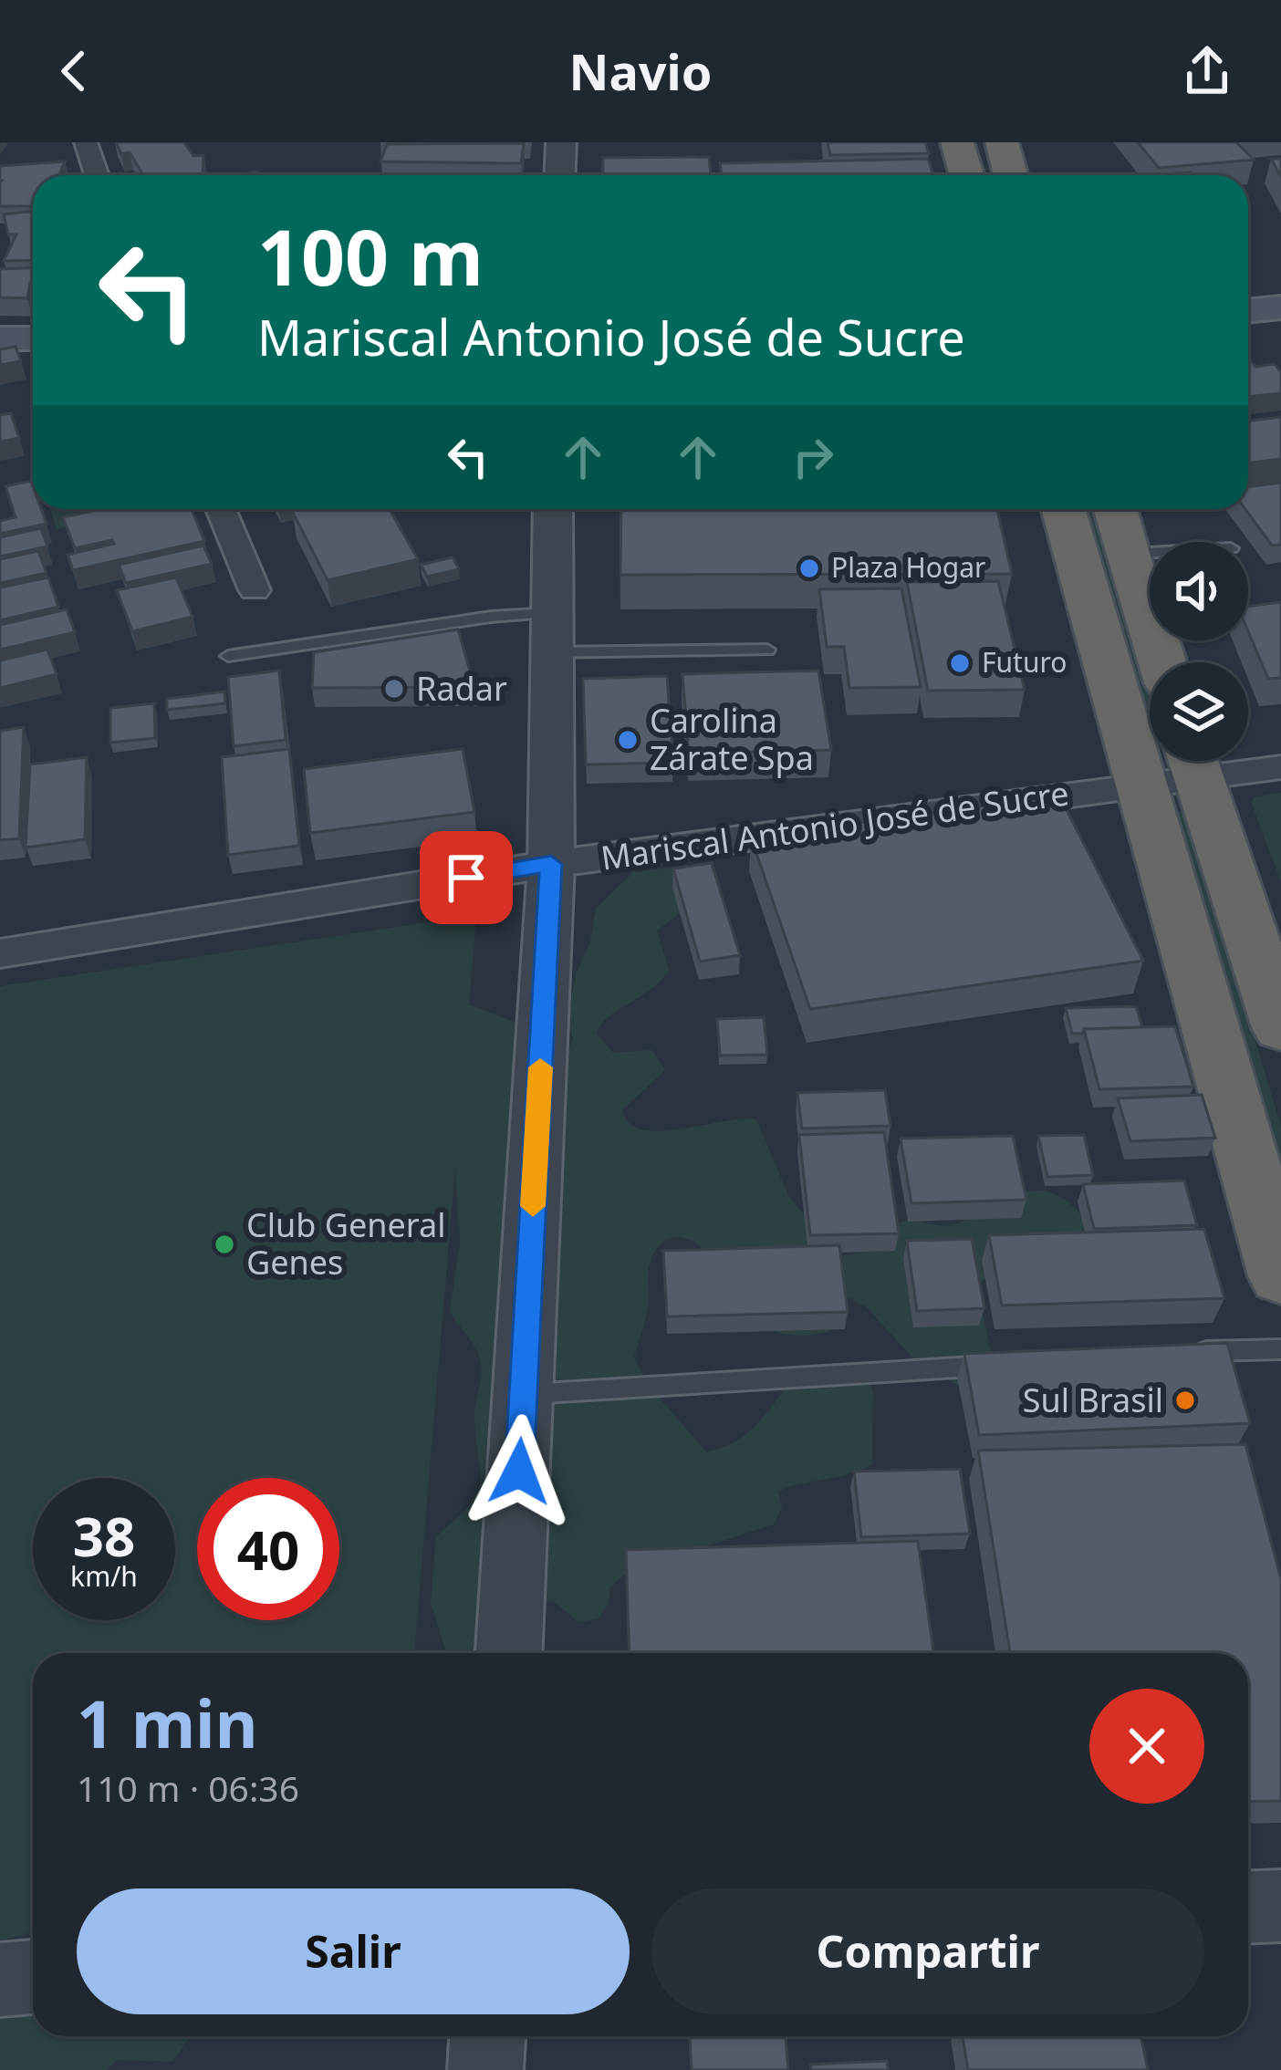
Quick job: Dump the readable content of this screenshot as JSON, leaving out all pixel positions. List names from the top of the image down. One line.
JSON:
{"streets":{"street":["Mariscal Antonio José de Sucre"]},"places":["Plaza Hogar","Futuro","Radar","Carolina Zárate Spa","Club General Genes","Sul Brasil"],"page":{"header":"Navio","turn":["100 m","Mariscal Antonio José de Sucre"],"speed":"38 km/h","limit":"40","heading":["1 min","110 m · 06:36"],"buttons":["Salir","Compartir"]}}
